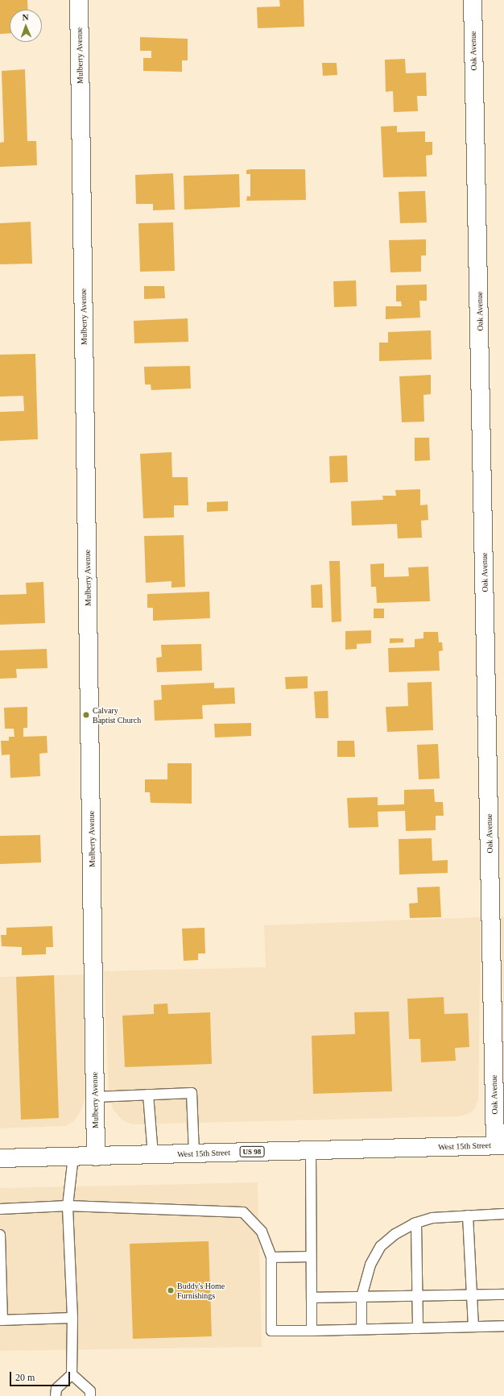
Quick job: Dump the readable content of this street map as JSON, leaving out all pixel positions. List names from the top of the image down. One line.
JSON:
{"streets":{"main road":["Oak Avenue","Mulberry Avenue","West 15th Street","US 98"]},"crossings":[["Oak Avenue","West 15th Street"],["Mulberry Avenue","West 15th Street"]],"places":["Calvary Baptist Church","Buddy's Home Furnishings"],"scale_bar":"20 m","north":"top"}
